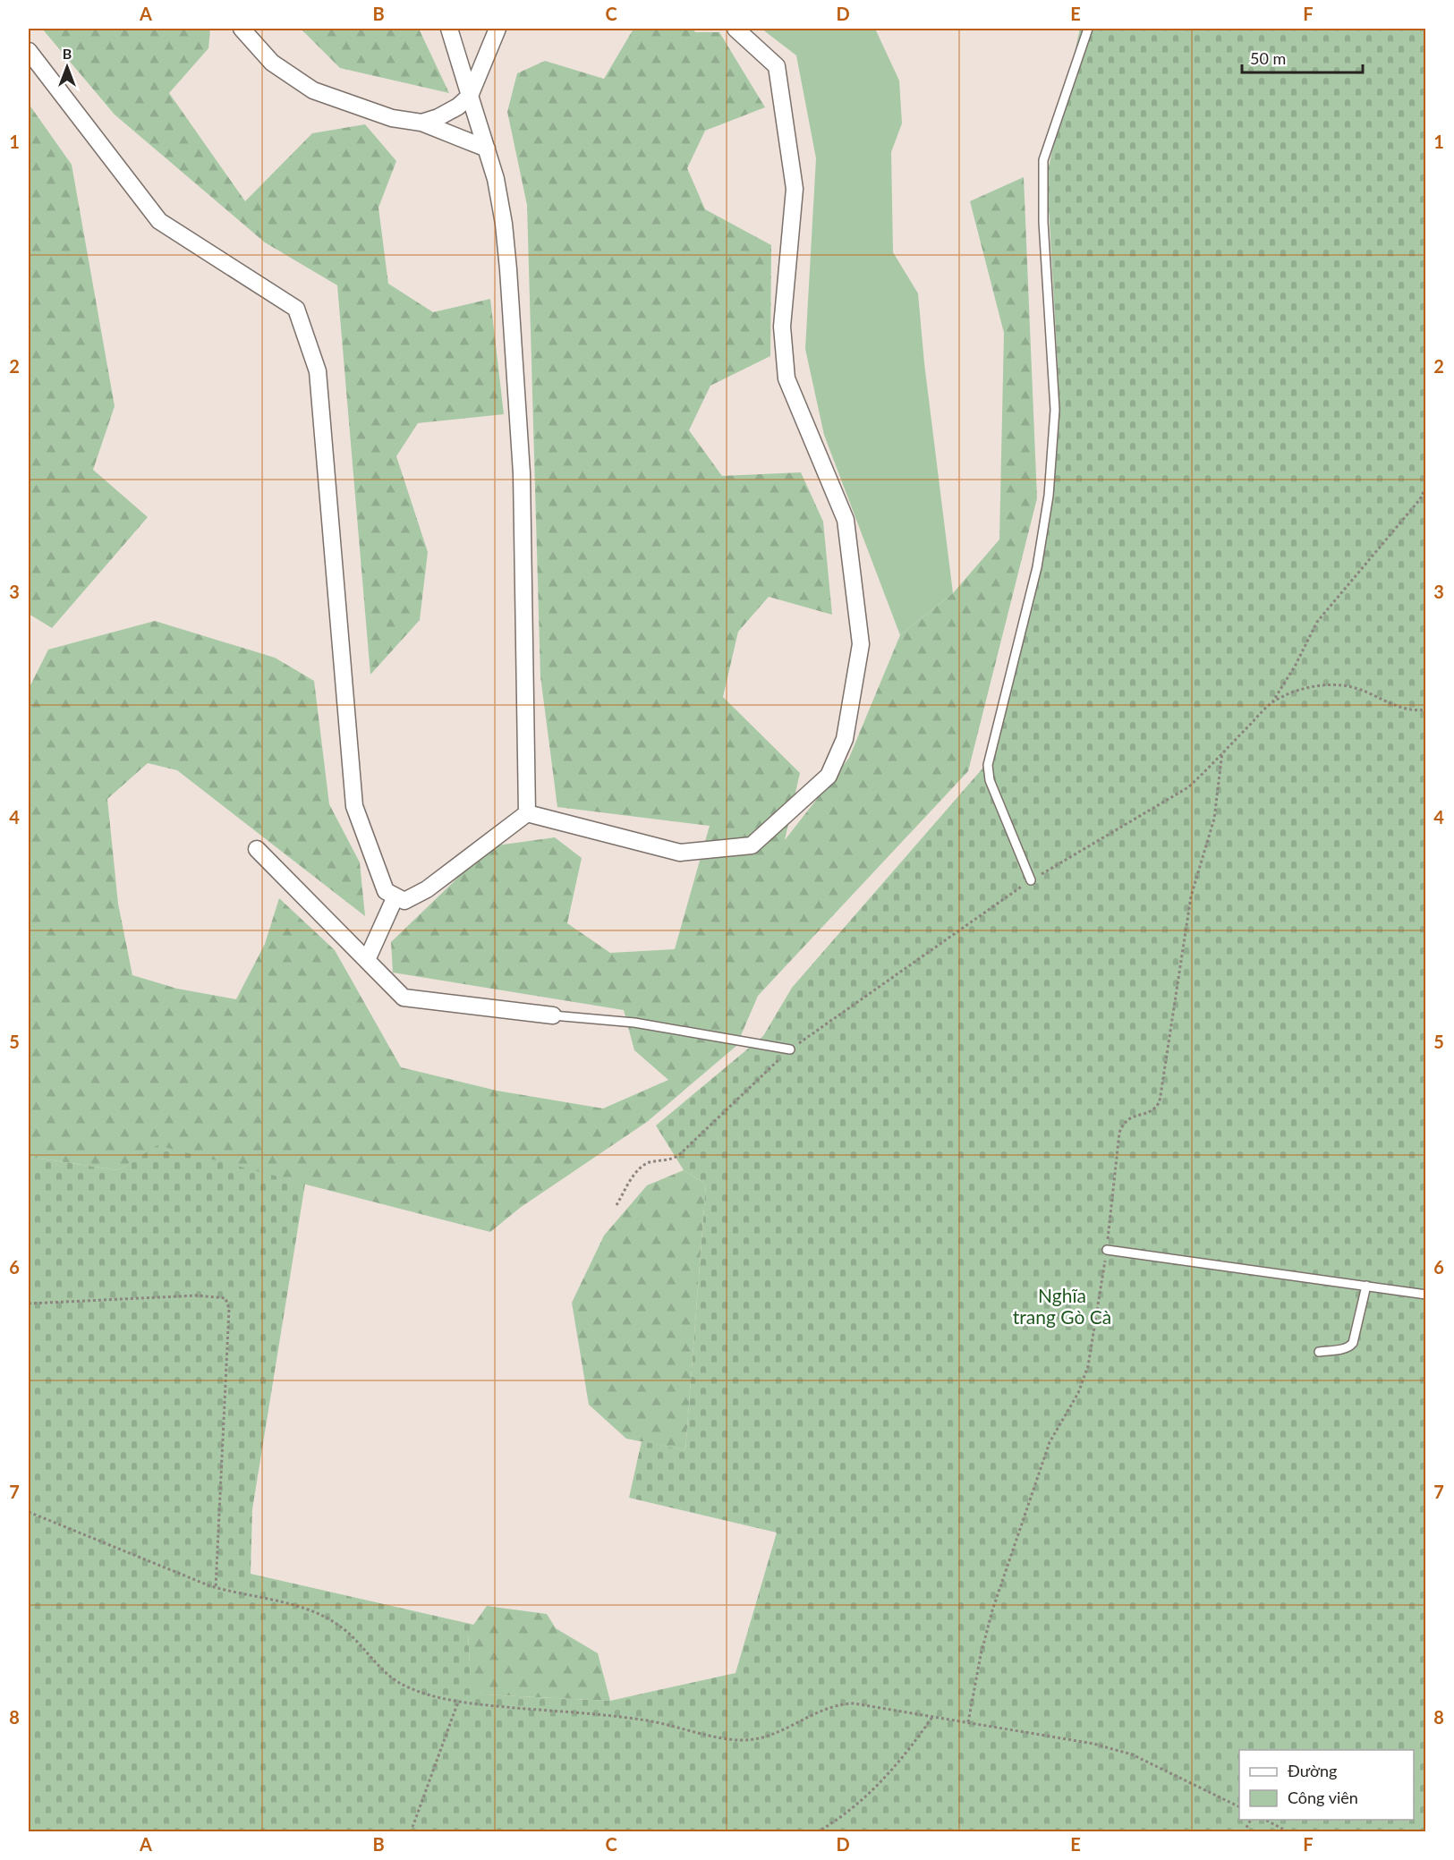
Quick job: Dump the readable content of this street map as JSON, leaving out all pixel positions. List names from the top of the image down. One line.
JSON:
{"parks":["Nghĩa trang Gò Cà"],"legend":["Đường","Công viên"],"scale_bar":"50 m","north":"top","grid":{"columns":["A","B","C","D","E","F"],"rows":["1","2","3","4","5","6","7","8"]}}
